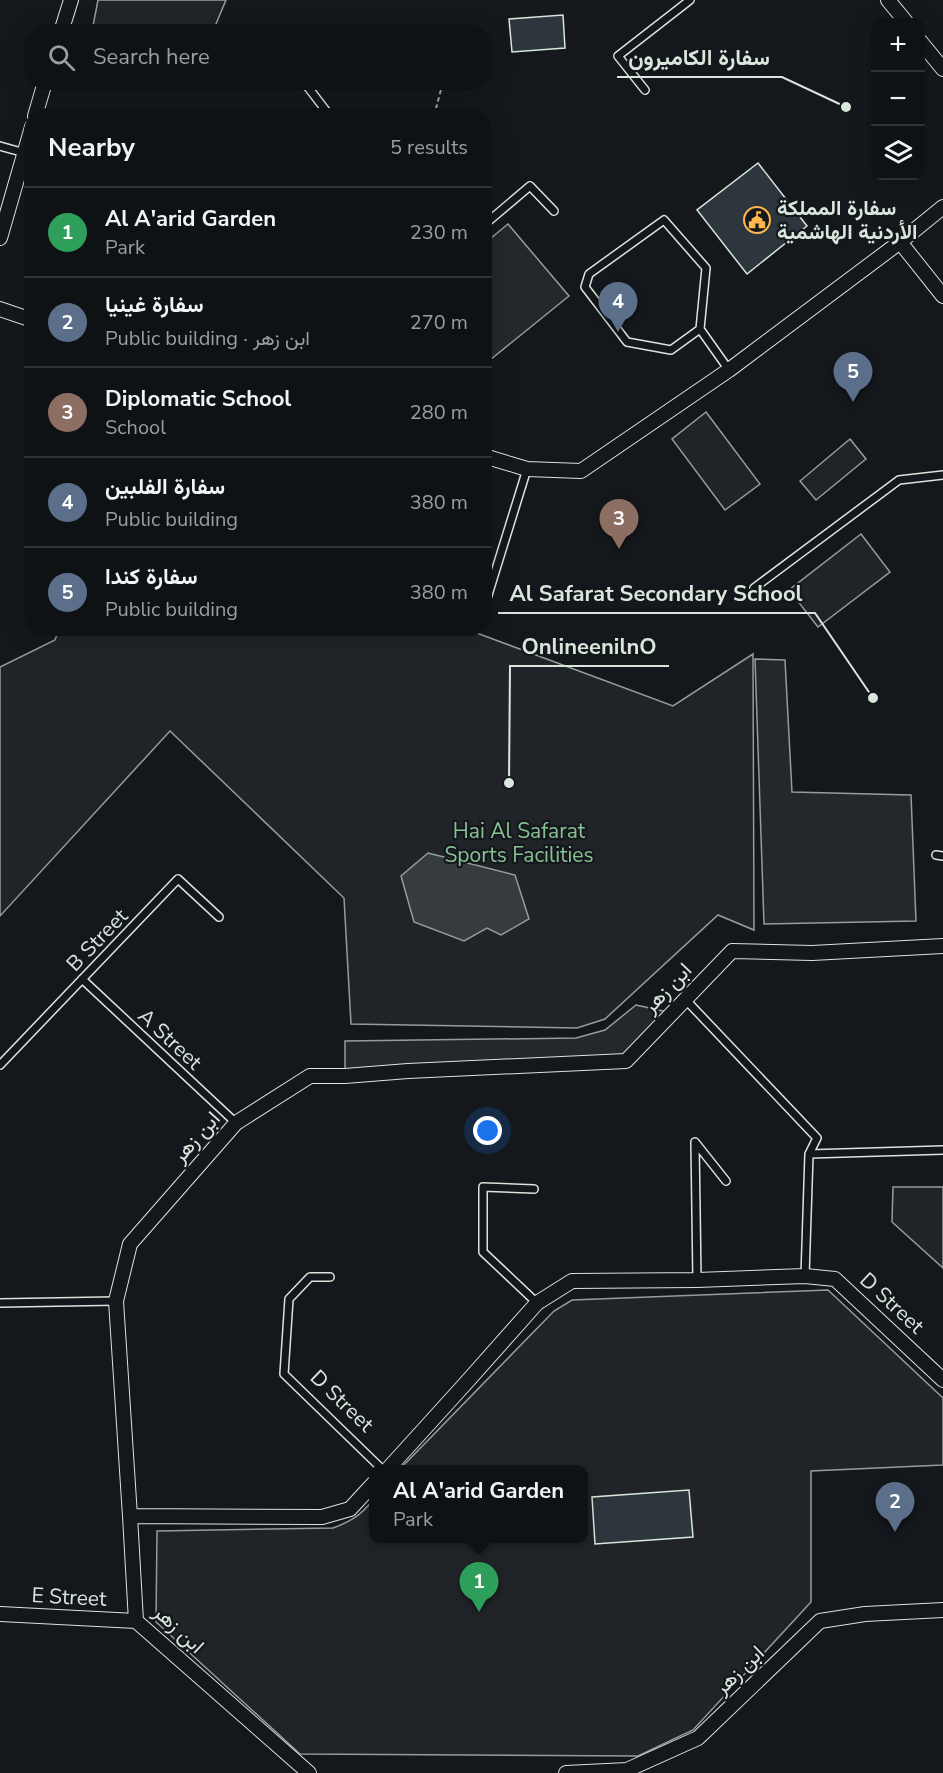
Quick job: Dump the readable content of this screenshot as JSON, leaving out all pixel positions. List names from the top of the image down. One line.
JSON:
{"streets":{"street":["ابن زهر","D Street","E Street"],"lane":["B Street","A Street"]},"crossings":[["B Street","A Street"],["ابن زهر","A Street"],["ابن زهر","E Street"]],"parks":["Hai Al Safarat Sports Facilities"],"places":{"other":["سفارة الكاميرون","Al Safarat Secondary School","OnlineenilnO"],"public building":["سفارة المملكة الأردنية الهاشمية"]},"page":{"map_buttons":["+","−"],"search":"Search here","heading":["Nearby","5 results"],"list":[{"mark":"1","name":"Al A'arid Garden","note":"Park","value":"230 m"},{"mark":"2","name":"سفارة غينيا","note":"Public building · ابن زهر","value":"270 m"},{"mark":"3","name":"Diplomatic School","note":"School","value":"280 m"},{"mark":"4","name":"سفارة الفلبين","note":"Public building","value":"380 m"},{"mark":"5","name":"سفارة كندا","note":"Public building","value":"380 m"}],"pins":["4","5","3","2","1"],"popup":["Al A'arid Garden","Park"]}}
